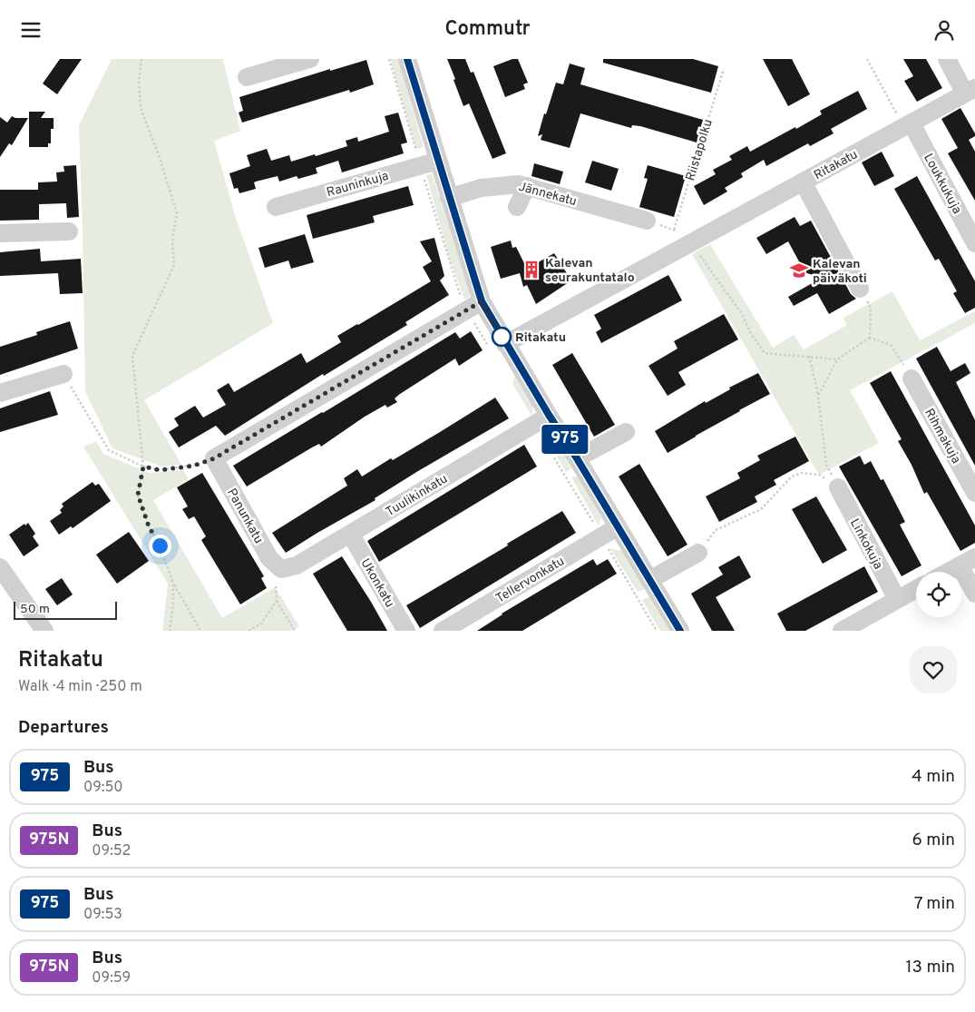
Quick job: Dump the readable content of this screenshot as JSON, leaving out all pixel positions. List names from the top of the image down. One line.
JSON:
{"streets":{"street":["Ritakatu","Rauninkuja","Loukkukuja","Jännekatu","Rihmakuja","Tuulikinkatu","Panunkatu","Linkokuja","Tellervonkatu","Ukonkatu"],"path":["Riistapolku"]},"crossings":[["Ritakatu","Loukkukuja"],["Tuulikinkatu","Panunkatu"],["Tuulikinkatu","Ukonkatu"]],"places":{"building":["Kalevan seurakuntatalo"],"school or university":["Kalevan päiväkoti"],"other":["Ritakatu"]},"lines":["bus line 975"],"scale_bar":"50 m","page":{"header":"Commutr","on_map":"975","scale":"50 m","heading":[["Ritakatu","Walk · 4 min · 250 m"],"Departures"],"list":[{"mark":"975","name":"Bus","note":"09:50","value":"4 min"},{"mark":"975N","name":"Bus","note":"09:52","value":"6 min"},{"mark":"975","name":"Bus","note":"09:53","value":"7 min"},{"mark":"975N","name":"Bus","note":"09:59","value":"13 min"}]}}
